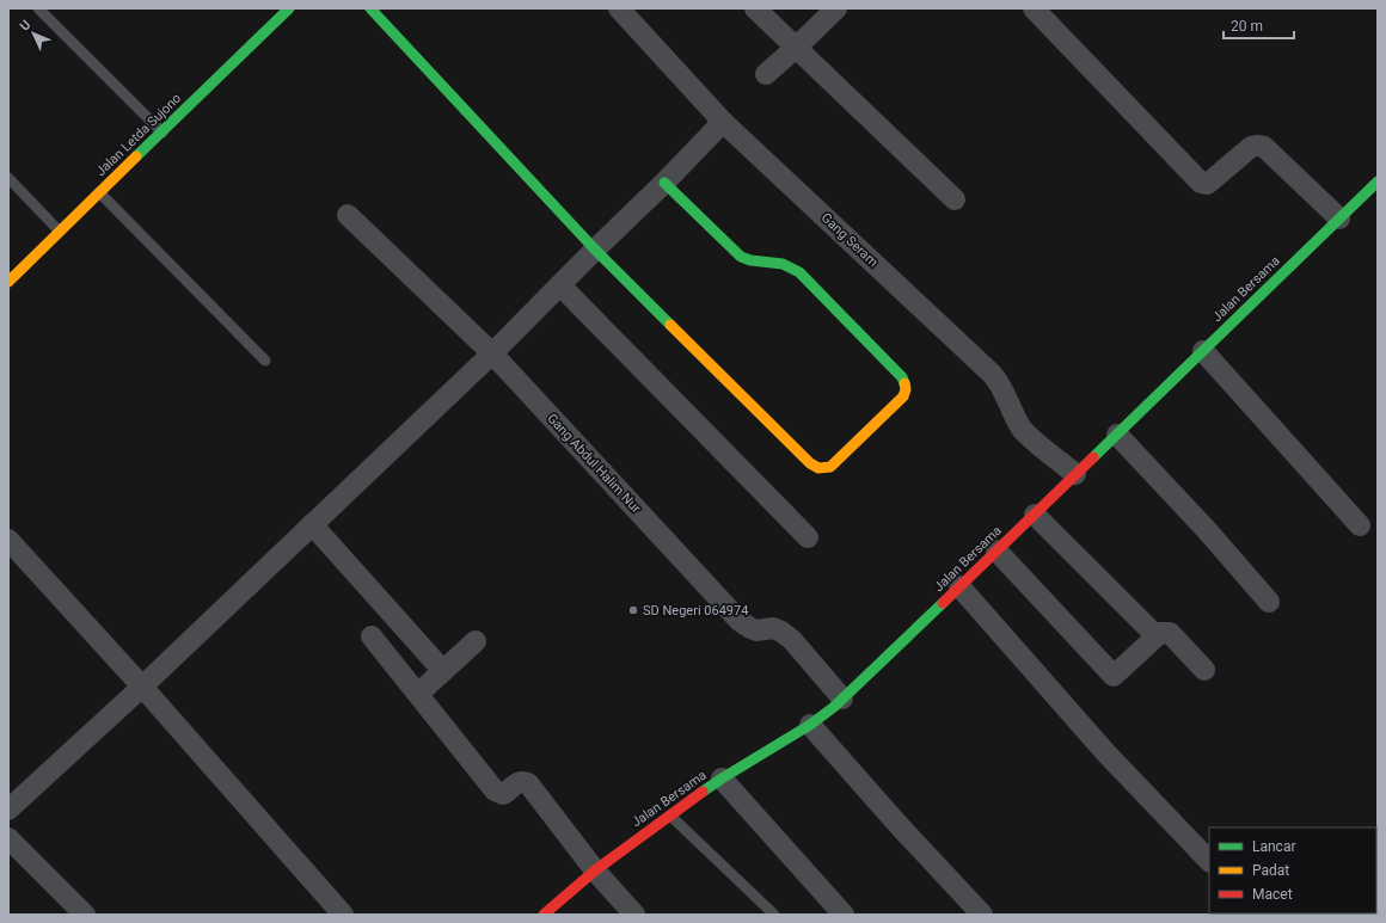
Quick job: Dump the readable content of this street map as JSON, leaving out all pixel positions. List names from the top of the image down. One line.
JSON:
{"streets":{"main road":["Jalan Letda Sujono","Jalan Bersama"],"street":["Gang Seram","Gang Abdul Halim Nur"]},"crossings":[["Gang Seram","Jalan Bersama"],["Jalan Bersama","Gang Abdul Halim Nur"]],"places":["SD Negeri 064974"],"legend":["Lancar","Padat","Macet"],"scale_bar":"20 m","north":"top left"}
